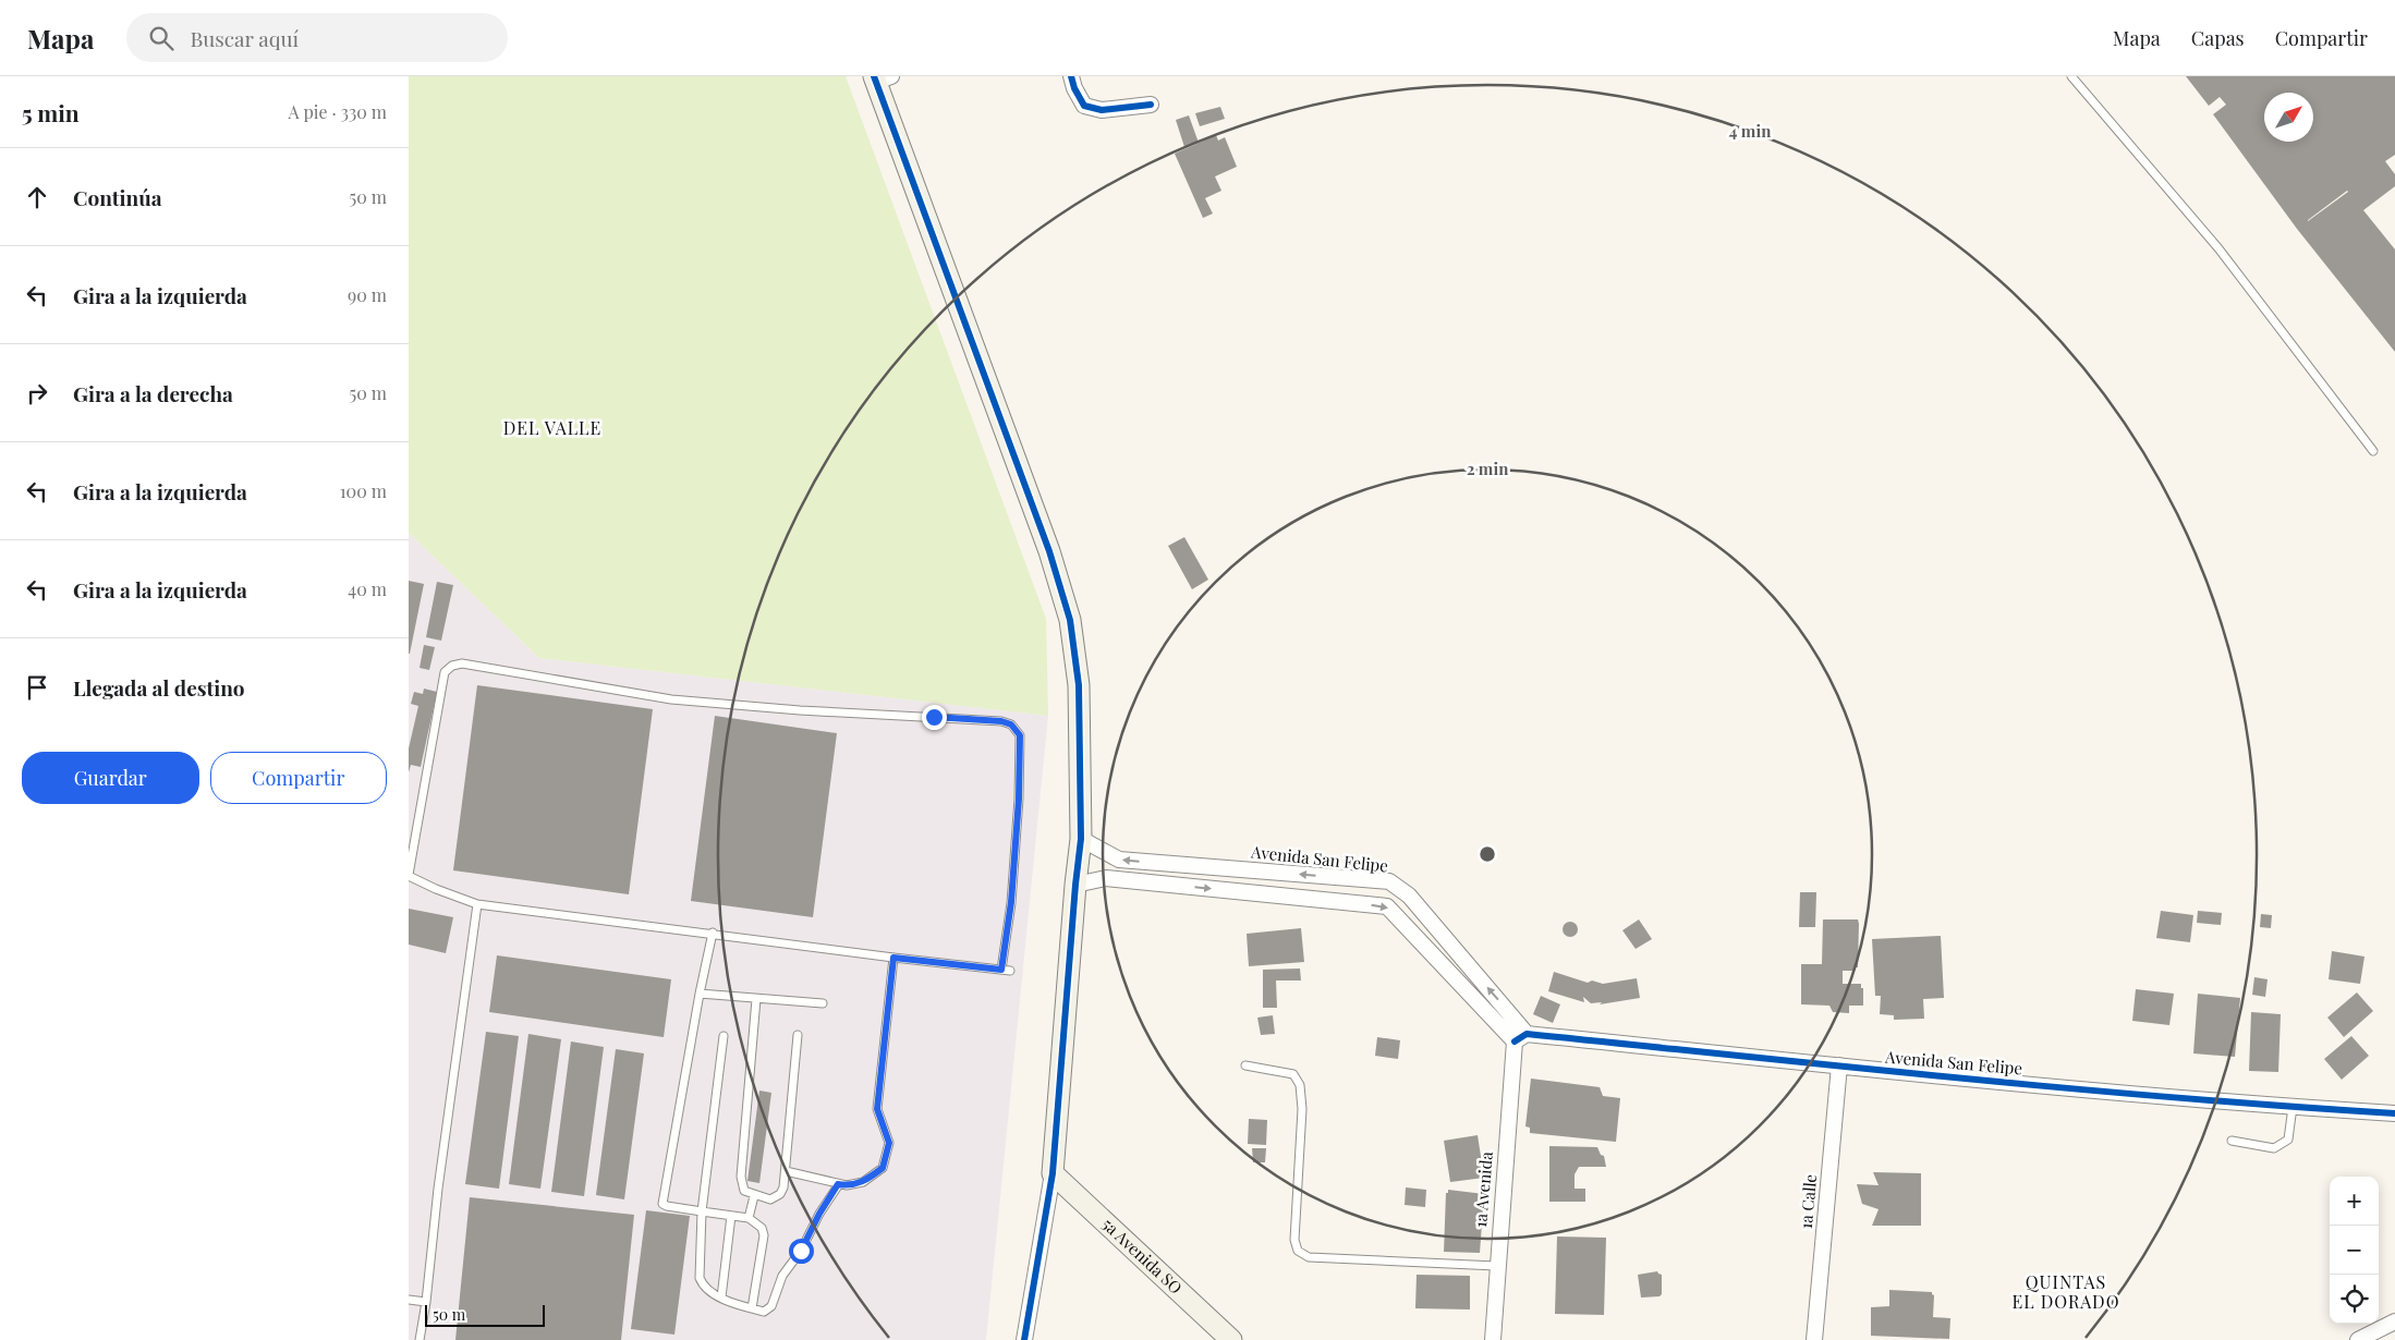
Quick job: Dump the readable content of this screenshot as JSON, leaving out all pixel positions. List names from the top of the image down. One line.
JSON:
{"streets":{"street":["Avenida San Felipe","1a Avenida","1a Calle","5a Avenida SO"]},"crossings":[["Avenida San Felipe","1a Avenida"],["Avenida San Felipe","1a Calle"]],"districts":["DEL VALLE","QUINTAS EL DORADO"],"scale_bar":"50 m","north":"top right","page":{"header":"Mapa","search":"Buscar aquí","nav":["Mapa","Capas","Compartir"],"heading":["5 min","A pie · 330 m"],"list":[["Continúa","50 m"],["Gira a la izquierda","90 m"],["Gira a la derecha","50 m"],["Gira a la izquierda","100 m"],["Gira a la izquierda","40 m"],"Llegada al destino"],"buttons":["Guardar","Compartir"],"map_buttons":["+","−"],"scale":"50 m"},"rings":["4 min","2 min"]}
